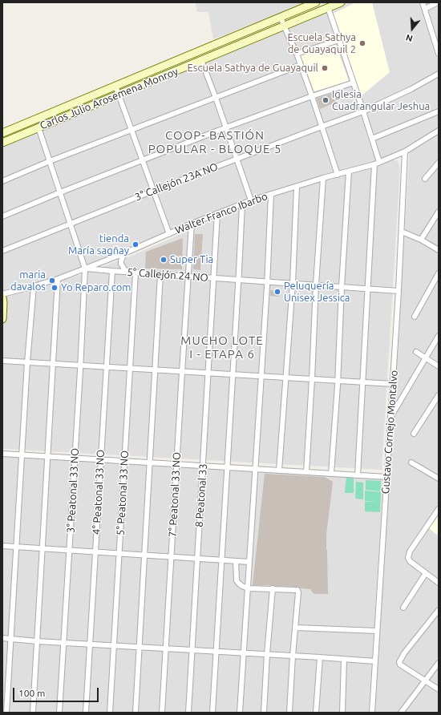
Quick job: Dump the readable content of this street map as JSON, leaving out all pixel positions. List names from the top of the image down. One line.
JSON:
{"streets":{"main road":["Carlos Julio Arosemena Monroy"],"street":["3° Callejón 23A NO","Walter Franco Ibarbo","5° Callejón 24 NO","Gustavo Cornejo Montalvo","3° Peatonal 33 NO","4° Peatonal 33 NO","5° Peatonal 33 NO","7° Peatonal 33 NO","8 Peatonal 33"]},"crossings":[["Walter Franco Ibarbo","5° Callejón 24 NO"],["Walter Franco Ibarbo","Gustavo Cornejo Montalvo"],["Walter Franco Ibarbo","3° Peatonal 33 NO"],["Walter Franco Ibarbo","7° Peatonal 33 NO"],["Walter Franco Ibarbo","8 Peatonal 33"],["5° Callejón 24 NO","Gustavo Cornejo Montalvo"],["5° Callejón 24 NO","3° Peatonal 33 NO"],["5° Callejón 24 NO","4° Peatonal 33 NO"],["5° Callejón 24 NO","5° Peatonal 33 NO"],["5° Callejón 24 NO","7° Peatonal 33 NO"],["5° Callejón 24 NO","8 Peatonal 33"]],"districts":["COOP- BASTIÓN POPULAR - BLOQUE 5","MUCHO LOTE I - ETAPA 6"],"places":["Escuela Sathya de Guayaquil 2","Escuela Sathya de Guayaquil","Iglesia Cuadrangular Jeshua","tienda María sagñay","Super Tia","maria davalos","Yo Reparo.com","Peluquería Unisex Jessica"],"scale_bar":"100 m","north":"bottom"}
